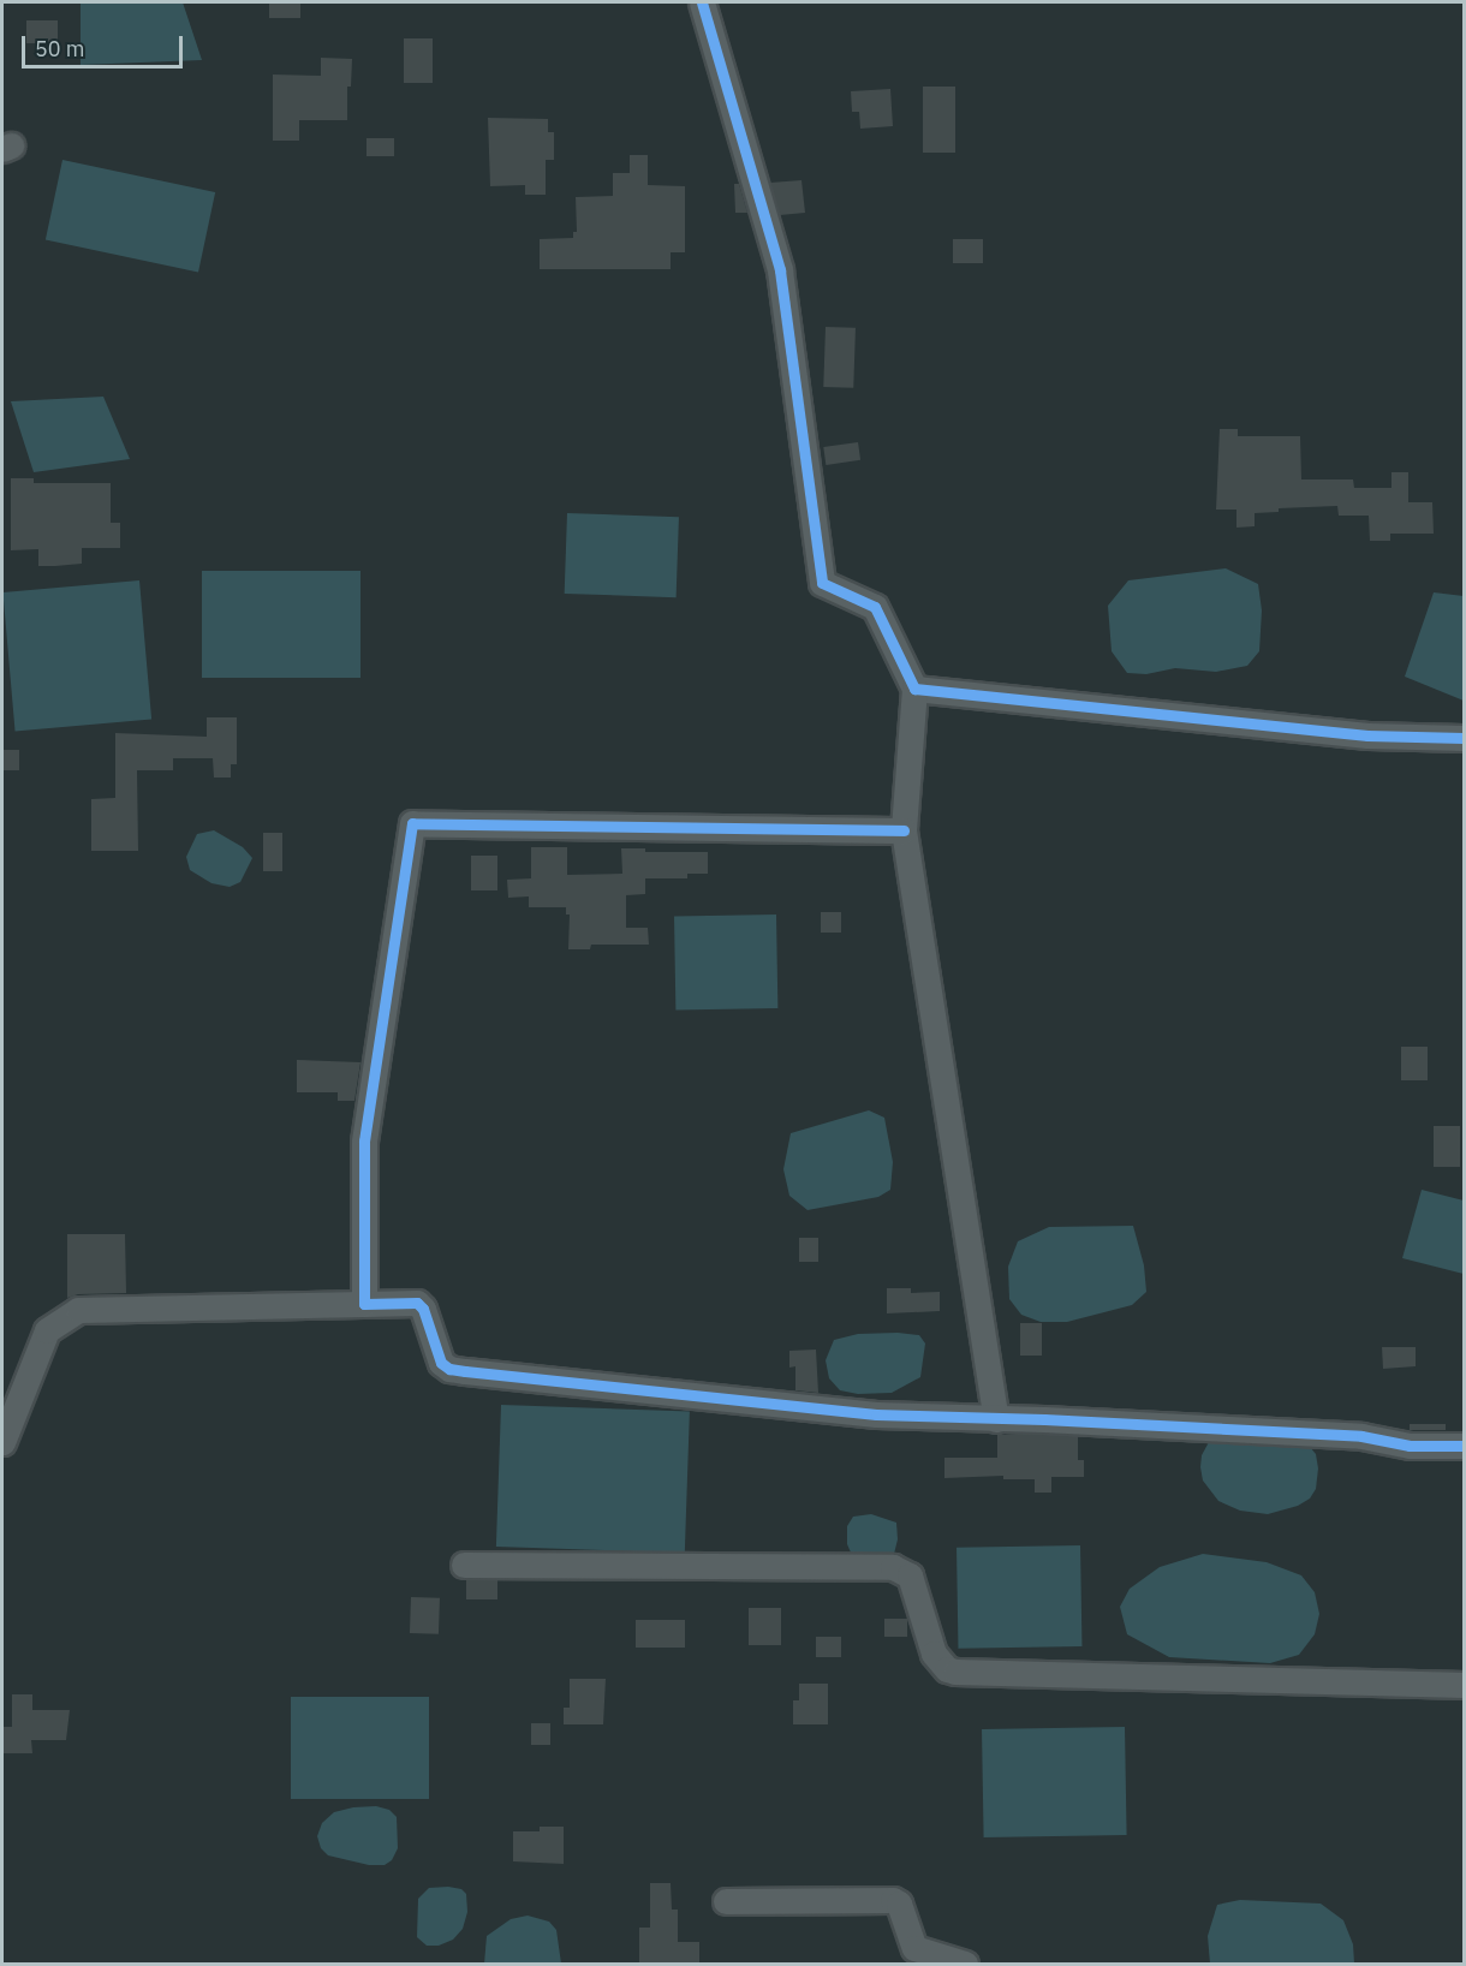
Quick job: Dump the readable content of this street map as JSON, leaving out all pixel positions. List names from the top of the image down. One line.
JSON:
{"scale_bar":"50 m"}
